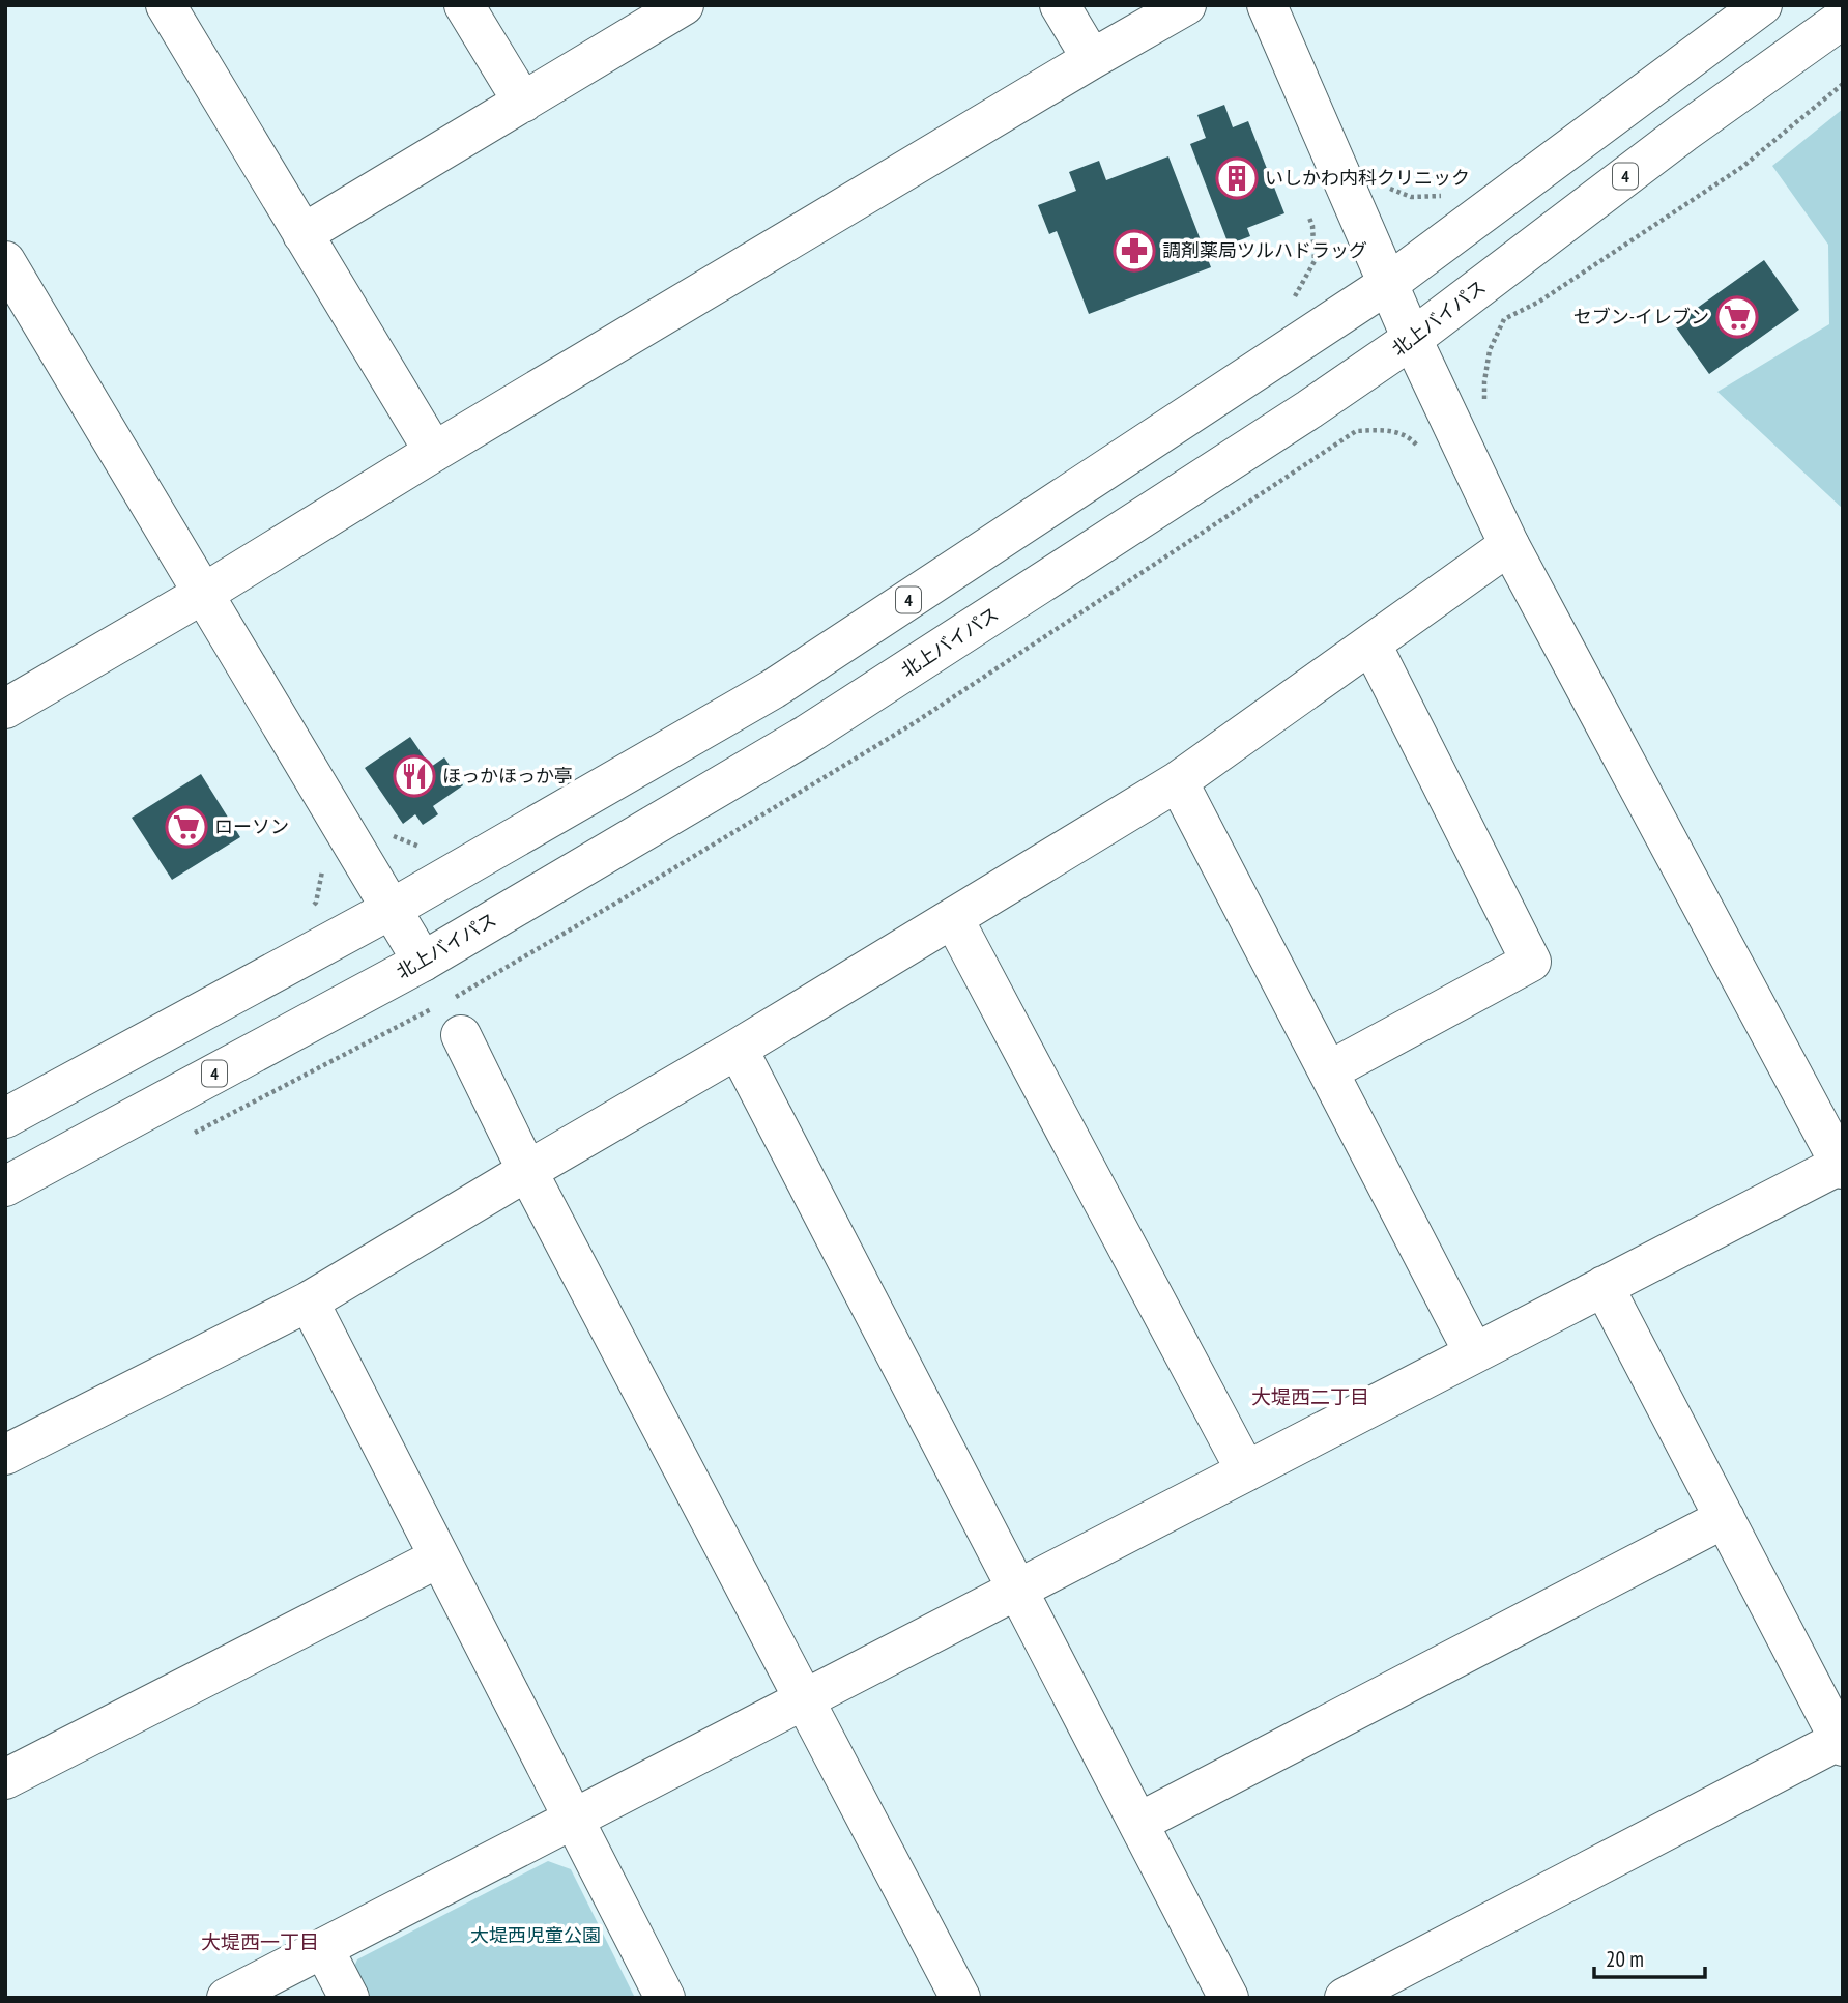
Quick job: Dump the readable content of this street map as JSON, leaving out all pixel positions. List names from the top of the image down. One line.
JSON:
{"streets":{"main road":["4","北上バイパス"]},"districts":["大堤西二丁目","大堤西一丁目"],"parks":["大堤西児童公園"],"places":{"building":["いしかわ内科クリニック"],"pharmacy":["調剤薬局ツルハドラッグ"],"supermarket":["セブン-イレブン","ローソン"],"restaurant":["ほっかほっか亭"]},"scale_bar":"20 m"}
